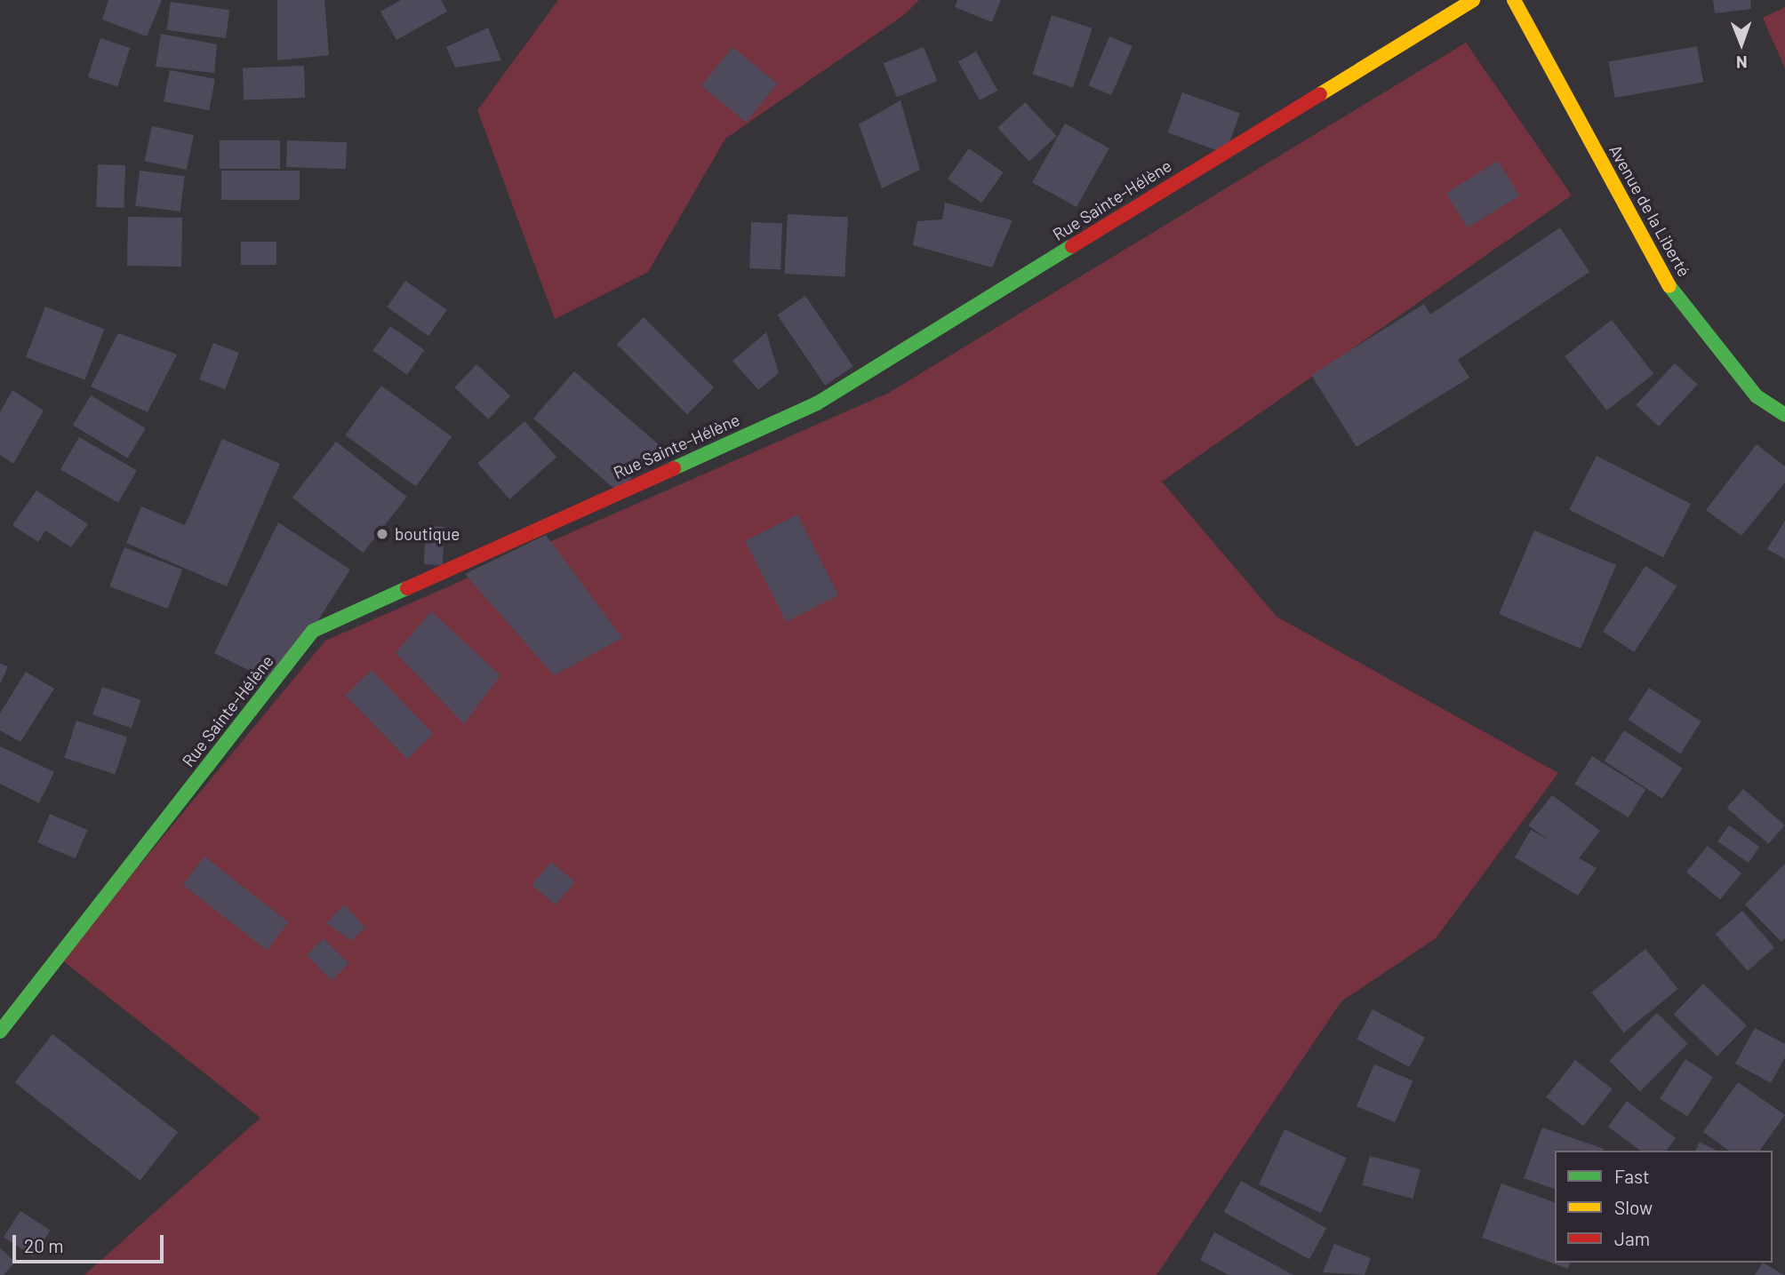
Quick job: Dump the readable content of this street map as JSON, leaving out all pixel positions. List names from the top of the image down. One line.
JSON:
{"streets":{"street":["Rue Sainte-Hélène","Avenue de la Liberté"]},"places":["boutique"],"legend":["Fast","Slow","Jam"],"scale_bar":"20 m","north":"bottom"}
